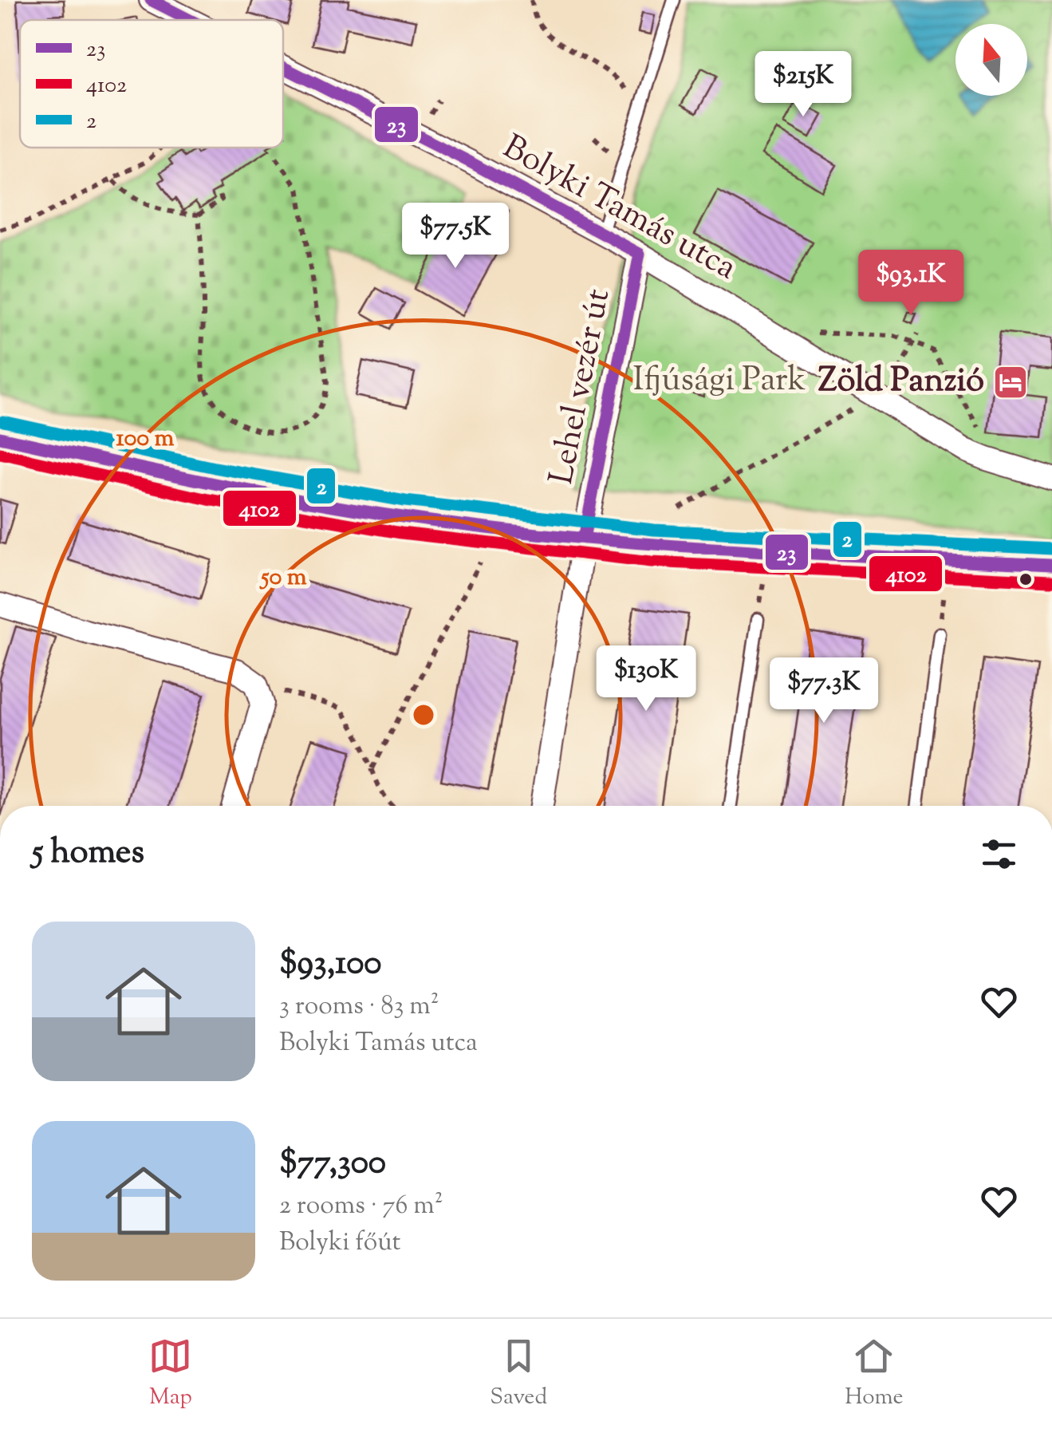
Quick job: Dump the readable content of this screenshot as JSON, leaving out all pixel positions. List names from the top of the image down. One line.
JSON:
{"streets":{"street":["Bolyki Tamás utca","Lehel vezér út"]},"crossings":[["Bolyki Tamás utca","Lehel vezér út"]],"parks":["Ifjúsági Park"],"places":{"hotel":["Zöld Panzió"]},"lines":["transit line 23","transit line 2","transit line 4102"],"legend":["23","4102","2"],"north":"top","page":{"price":["$215K","$77.5K","$93.1K","$130K","$77.3K"],"heading":"5 homes","list":[{"name":"$93,100","note":"3 rooms · 83 m² · Bolyki Tamás utca"},{"name":"$77,300","note":"2 rooms · 76 m² · Bolyki főút"}],"tabs":["Map","Saved","Home"]},"rings":["100 m","50 m"]}
